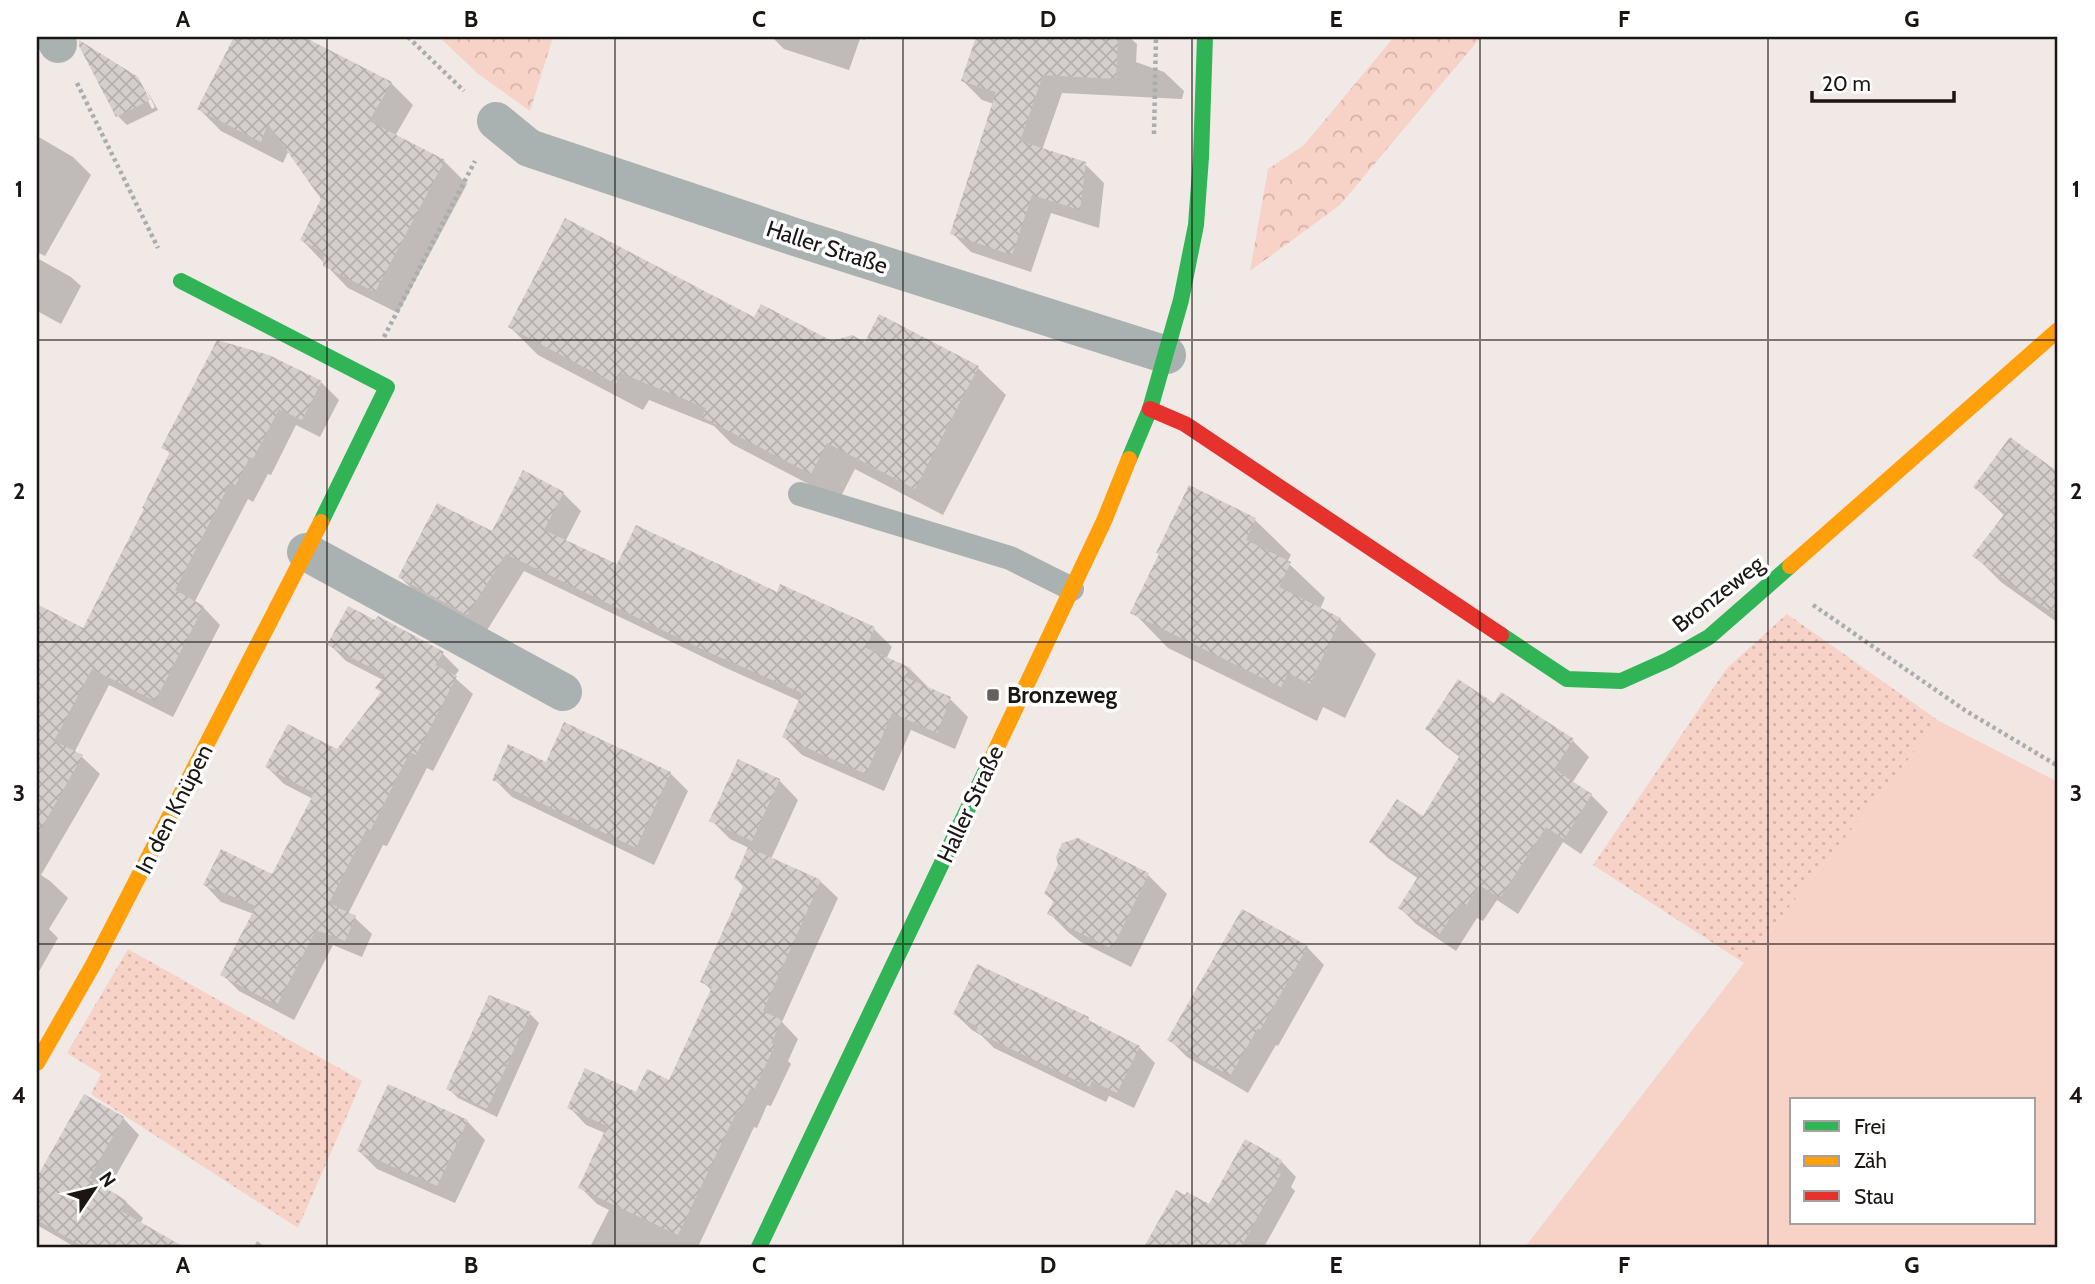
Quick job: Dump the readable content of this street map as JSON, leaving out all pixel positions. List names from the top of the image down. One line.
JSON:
{"streets":{"street":["Haller Straße","Bronzeweg","In den Knüpen"]},"crossings":[["Haller Straße","Bronzeweg"]],"places":{"transit":["Bronzeweg"]},"legend":["Frei","Zäh","Stau"],"scale_bar":"20 m","north":"top right","grid":{"columns":["A","B","C","D","E","F","G"],"rows":["1","2","3","4"]}}
